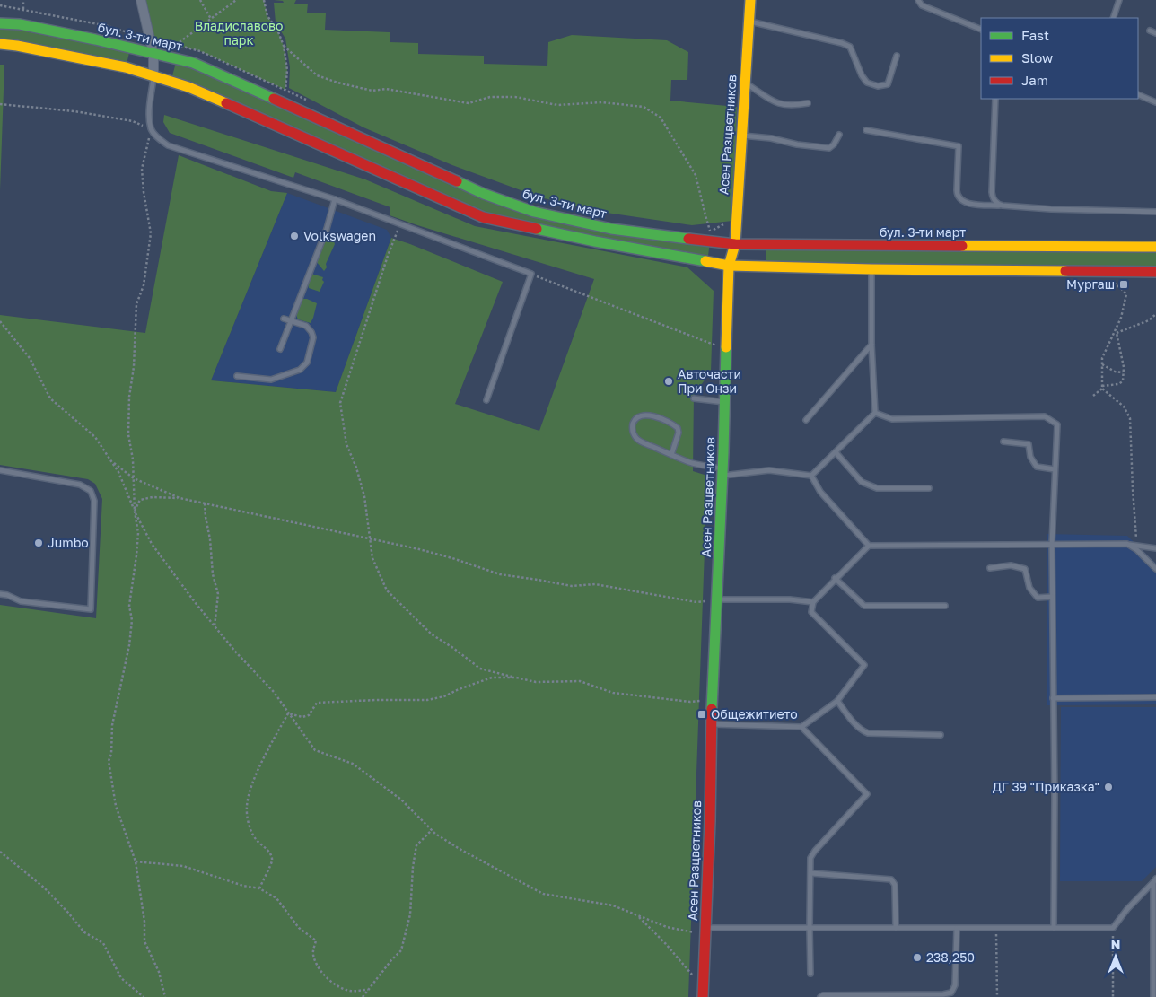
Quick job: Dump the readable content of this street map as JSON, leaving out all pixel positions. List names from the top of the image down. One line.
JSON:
{"streets":{"street":["бул. 3-ти март","Асен Разцветников"]},"crossings":[["бул. 3-ти март","Асен Разцветников"]],"parks":["Владиславово парк"],"places":{"other":["Volkswagen","Авточасти При Онзи","Jumbo","ДГ 39 \"Приказка\"","238,250"],"transit":["Мургаш","Общежитието"]},"legend":["Fast","Slow","Jam"],"north":"top"}
